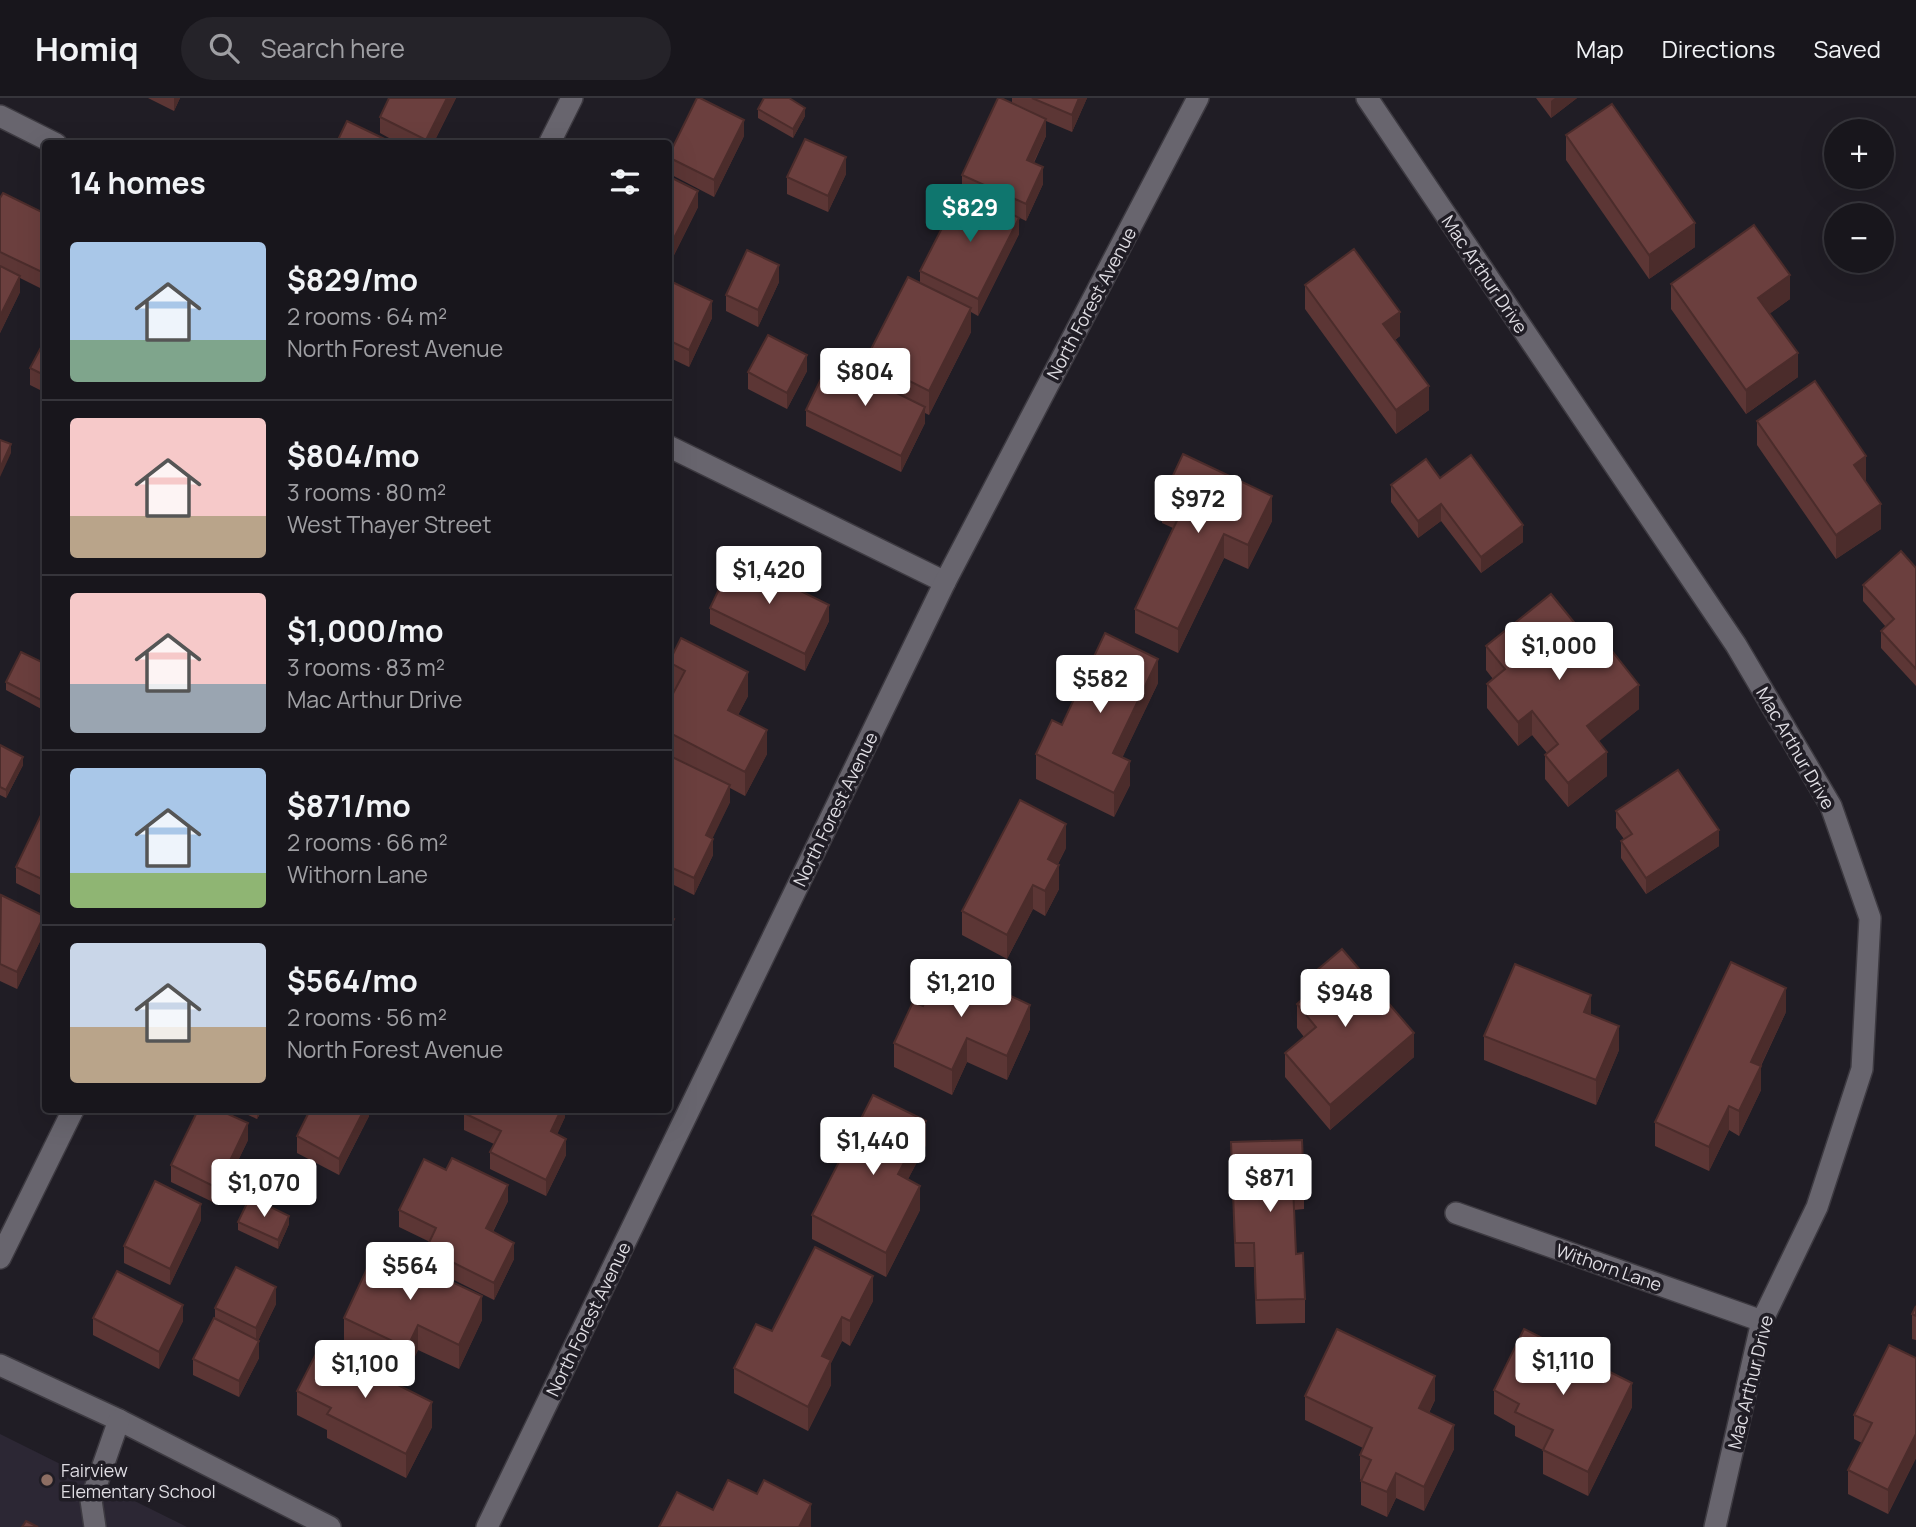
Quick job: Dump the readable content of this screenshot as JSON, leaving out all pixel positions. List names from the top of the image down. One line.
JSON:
{"streets":{"street":["Mac Arthur Drive","North Forest Avenue","Withorn Lane"]},"crossings":[["Mac Arthur Drive","Withorn Lane"]],"places":["Fairview Elementary School"],"page":{"header":"Homiq","search":"Search here","nav":["Map","Directions","Saved"],"map_buttons":["+","−"],"heading":"14 homes","price":["$829","$804","$972","$1,420","$1,000","$582","$1,210","$948","$1,440","$871","$1,070","$564","$1,110","$1,100"],"list":[{"name":"$829/mo","note":"2 rooms · 64 m² · North Forest Avenue"},{"name":"$804/mo","note":"3 rooms · 80 m² · West Thayer Street"},{"name":"$1,000/mo","note":"3 rooms · 83 m² · Mac Arthur Drive"},{"name":"$871/mo","note":"2 rooms · 66 m² · Withorn Lane"},{"name":"$564/mo","note":"2 rooms · 56 m² · North Forest Avenue"}]}}
